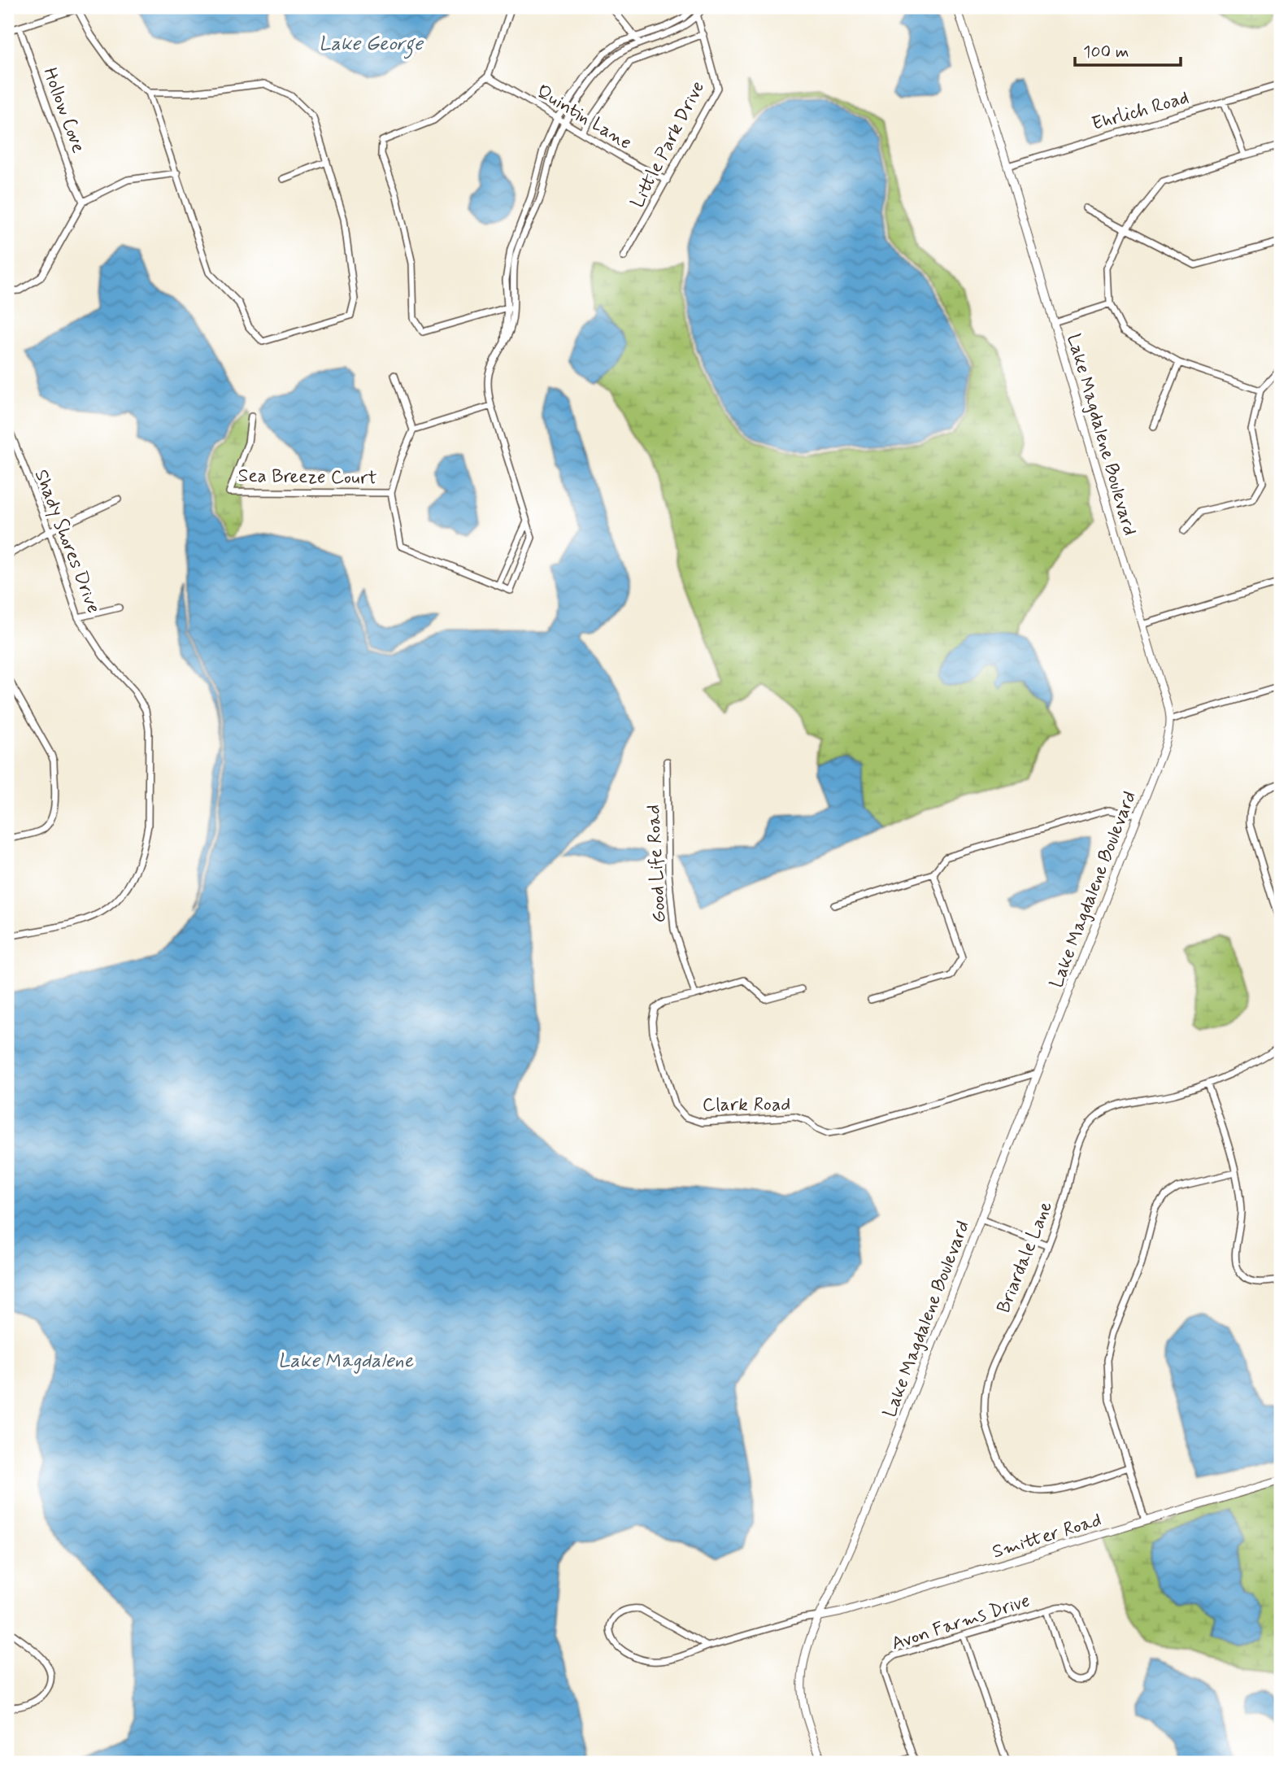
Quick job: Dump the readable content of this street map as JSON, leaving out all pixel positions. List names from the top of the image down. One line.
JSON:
{"streets":{"street":["Hollow Cove","Ehrlich Road","Quintin Lane","Little Park Drive","Lake Magdalene Boulevard","Sea Breeze Court","Shady Shores Drive","Good Life Road","Clark Road","Briardale Lane","Smitter Road","Avon Farms Drive"]},"crossings":[["Ehrlich Road","Lake Magdalene Boulevard"],["Quintin Lane","Little Park Drive"],["Lake Magdalene Boulevard","Clark Road"],["Lake Magdalene Boulevard","Smitter Road"],["Good Life Road","Clark Road"]],"water":["Lake George","Lake Magdalene"],"scale_bar":"100 m"}
